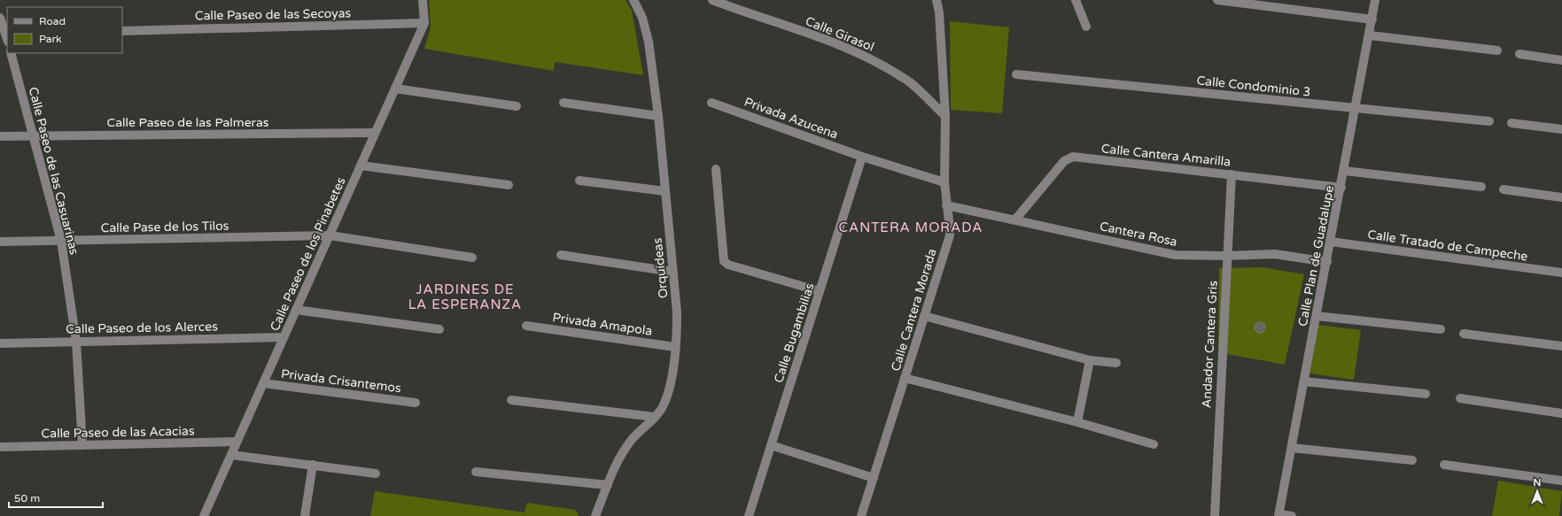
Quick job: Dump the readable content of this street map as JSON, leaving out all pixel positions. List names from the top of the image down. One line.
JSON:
{"streets":{"street":["Calle Paseo de las Secoyas","Calle Girasol","Calle Condominio 3","Privada Azucena","Calle Paseo de las Palmeras","Calle Cantera Amarilla","Calle Paseo de las Casuarinas","Calle Pase de los Tilos","Cantera Rosa","Calle Tratado de Campeche","Calle Paseo de los Pinabetes","Calle Plan de Guadalupe","Orquídeas","Calle Cantera Morada","Privada Amapola","Calle Paseo de los Alerces","Calle Bugambilias","Andador Cantera Gris","Privada Crisantemos","Calle Paseo de las Acacias"]},"crossings":[["Calle Paseo de las Secoyas","Calle Paseo de los Pinabetes"],["Calle Girasol","Calle Cantera Morada"],["Calle Condominio 3","Calle Plan de Guadalupe"],["Privada Azucena","Calle Cantera Morada"],["Privada Azucena","Calle Bugambilias"],["Calle Paseo de las Palmeras","Calle Paseo de las Casuarinas"],["Calle Paseo de las Palmeras","Calle Paseo de los Pinabetes"],["Calle Cantera Amarilla","Cantera Rosa"],["Calle Cantera Amarilla","Calle Plan de Guadalupe"],["Calle Cantera Amarilla","Andador Cantera Gris"],["Calle Paseo de las Casuarinas","Calle Pase de los Tilos"],["Calle Paseo de las Casuarinas","Calle Paseo de los Alerces"],["Calle Paseo de las Casuarinas","Calle Paseo de las Acacias"],["Calle Pase de los Tilos","Calle Paseo de los Pinabetes"],["Cantera Rosa","Calle Plan de Guadalupe"],["Cantera Rosa","Calle Cantera Morada"],["Cantera Rosa","Andador Cantera Gris"],["Calle Tratado de Campeche","Calle Plan de Guadalupe"],["Calle Paseo de los Pinabetes","Calle Paseo de los Alerces"],["Calle Paseo de los Pinabetes","Privada Crisantemos"],["Calle Paseo de los Pinabetes","Calle Paseo de las Acacias"],["Orquídeas","Privada Amapola"]],"districts":["CANTERA MORADA","JARDINES DE LA ESPERANZA"],"legend":["Road","Park"],"scale_bar":"50 m","north":"top"}
